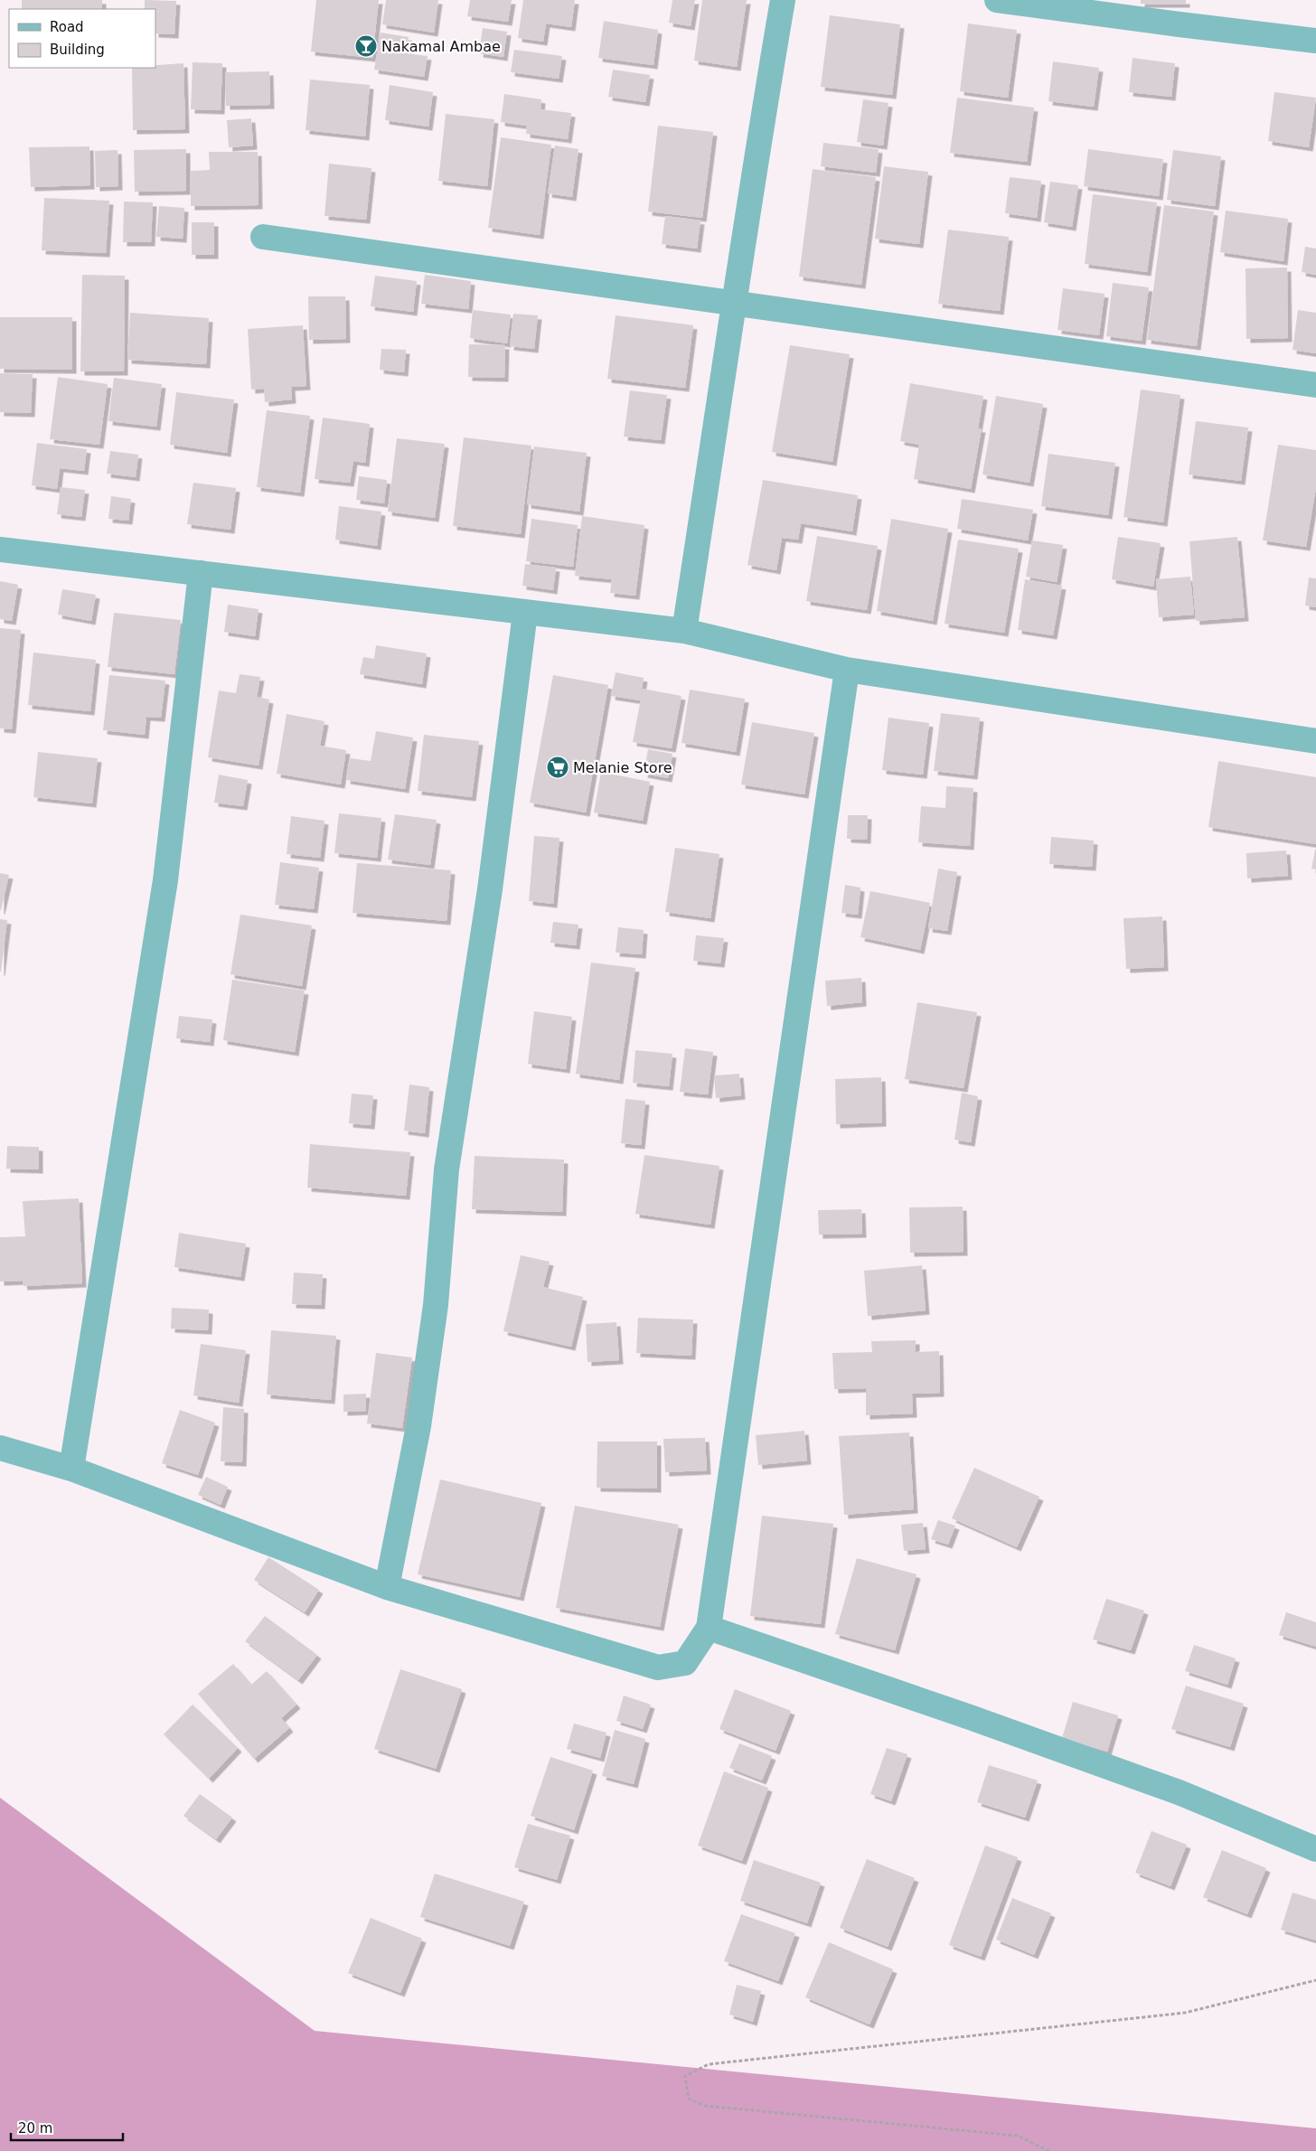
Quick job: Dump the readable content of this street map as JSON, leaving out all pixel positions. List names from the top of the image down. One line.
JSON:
{"places":{"bar":["Nakamal Ambae"],"supermarket":["Melanie Store"]},"legend":["Road","Building"],"scale_bar":"20 m"}
